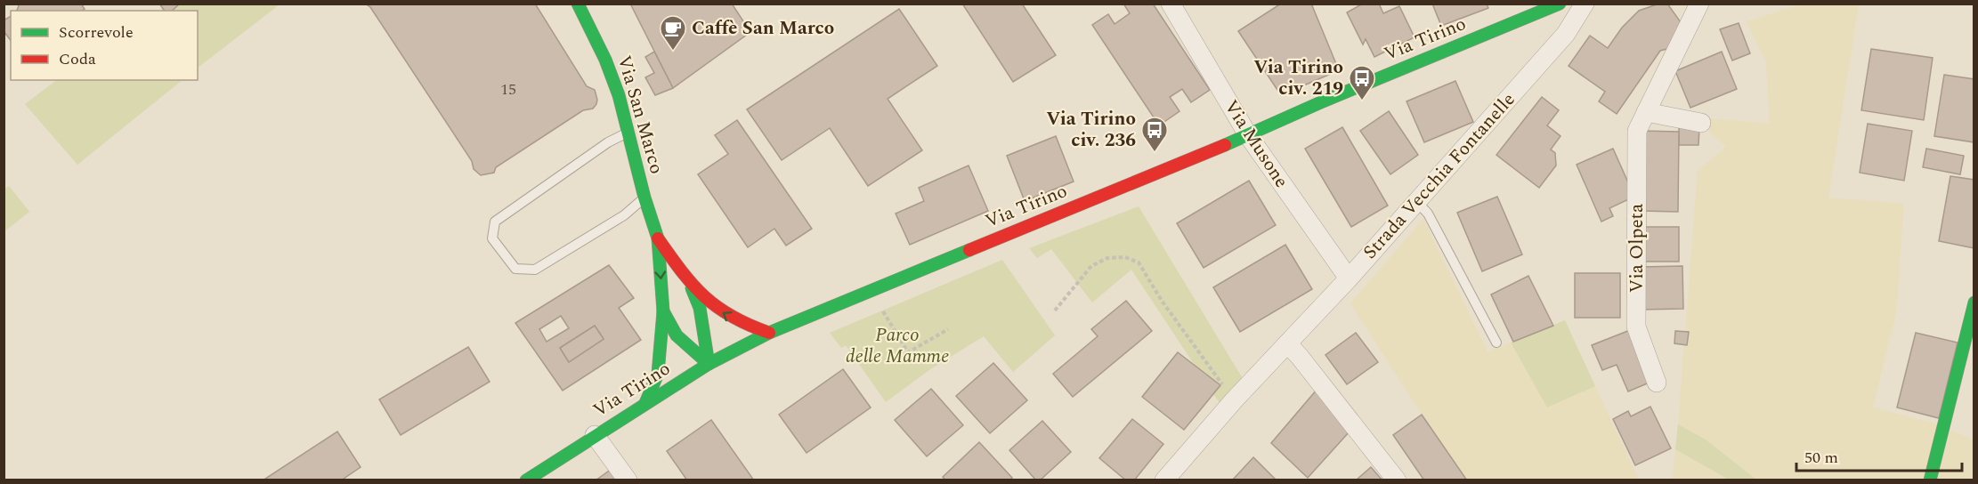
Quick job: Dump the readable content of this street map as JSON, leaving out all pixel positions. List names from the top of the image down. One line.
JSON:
{"streets":{"street":["Via Tirino","Via San Marco","Via Musone","Strada Vecchia Fontanelle","Via Olpeta"]},"crossings":[["Via Tirino","Via San Marco"],["Via Tirino","Via Musone"],["Via Musone","Strada Vecchia Fontanelle"]],"parks":["Parco delle Mamme"],"places":{"cafe":["Caffè San Marco"],"bus stop":["Via Tirino civ. 219","Via Tirino civ. 236"]},"house_numbers":["15"],"legend":["Scorrevole","Coda"],"scale_bar":"50 m"}
